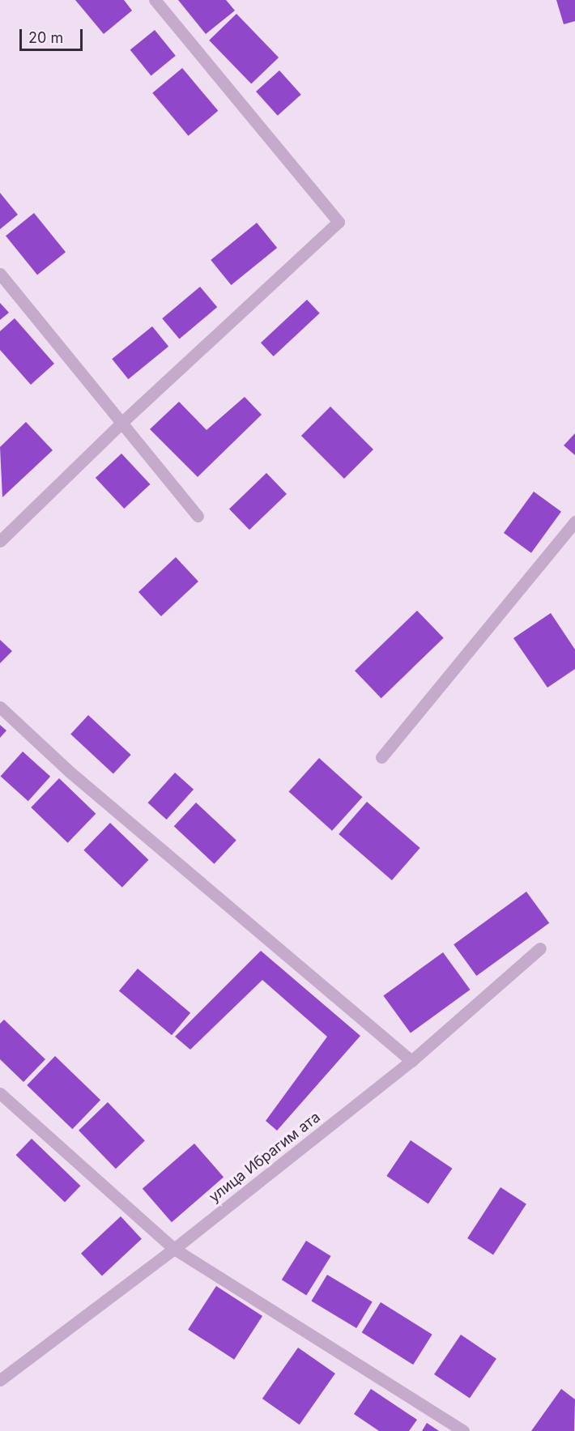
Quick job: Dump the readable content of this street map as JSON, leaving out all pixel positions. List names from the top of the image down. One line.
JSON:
{"streets":{"street":["улица Ибрагим ата"]},"scale_bar":"20 m"}
